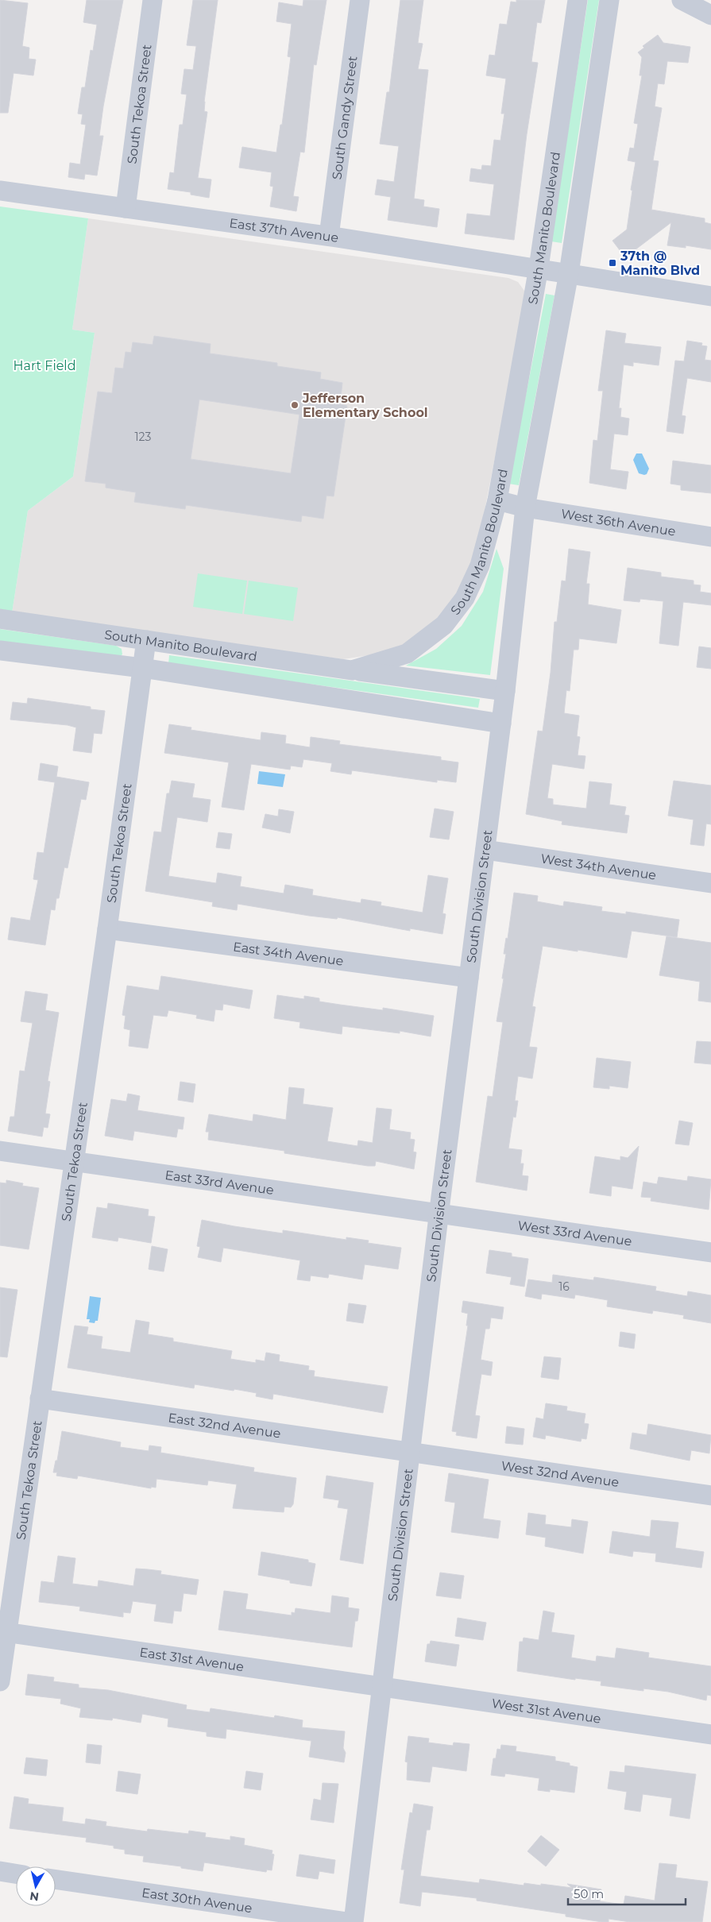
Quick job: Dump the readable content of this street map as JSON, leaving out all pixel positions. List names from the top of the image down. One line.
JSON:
{"streets":{"street":["South Tekoa Street","South Gandy Street","South Manito Boulevard","East 37th Avenue","West 36th Avenue","West 34th Avenue","South Division Street","East 34th Avenue","East 33rd Avenue","West 33rd Avenue","East 32nd Avenue","West 32nd Avenue","East 31st Avenue","West 31st Avenue","East 30th Avenue"]},"crossings":[["South Tekoa Street","South Manito Boulevard"],["South Tekoa Street","East 37th Avenue"],["South Tekoa Street","East 34th Avenue"],["South Tekoa Street","East 33rd Avenue"],["South Tekoa Street","East 32nd Avenue"],["South Tekoa Street","East 31st Avenue"],["South Gandy Street","East 37th Avenue"],["South Manito Boulevard","East 37th Avenue"],["South Manito Boulevard","West 36th Avenue"],["West 36th Avenue","South Division Street"],["West 34th Avenue","South Division Street"],["South Division Street","East 34th Avenue"],["South Division Street","East 33rd Avenue"],["South Division Street","West 33rd Avenue"],["South Division Street","East 32nd Avenue"],["South Division Street","West 32nd Avenue"],["South Division Street","East 31st Avenue"],["South Division Street","West 31st Avenue"],["East 33rd Avenue","West 33rd Avenue"],["East 32nd Avenue","West 32nd Avenue"],["East 31st Avenue","West 31st Avenue"]],"parks":["Hart Field"],"places":{"transit":["37th @ Manito Blvd"],"other":["Jefferson Elementary School"]},"house_numbers":["123","16"],"scale_bar":"50 m","north":"bottom"}
